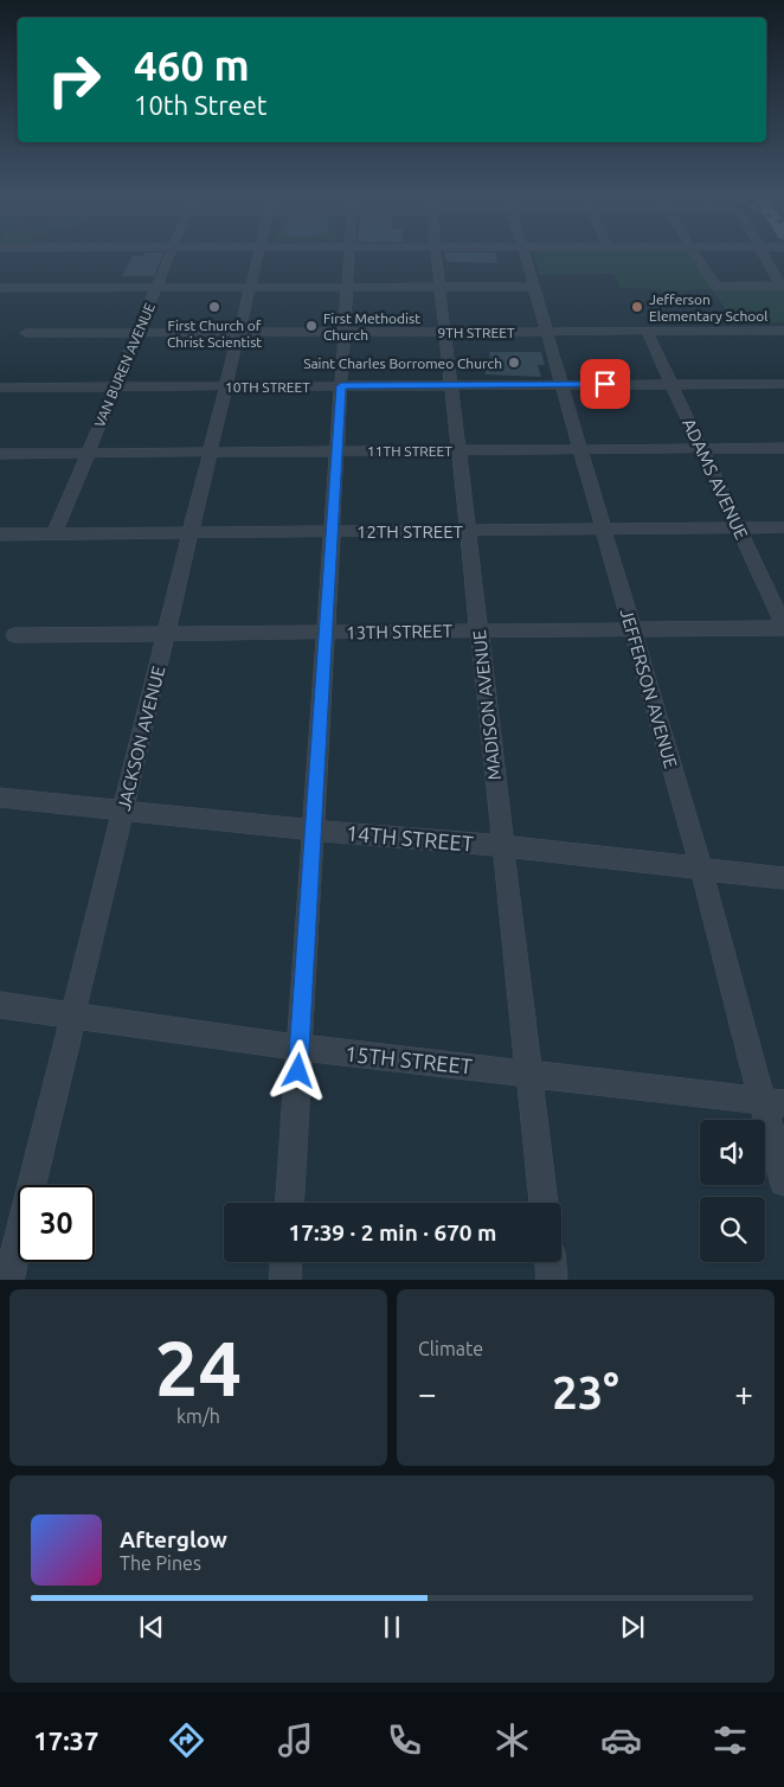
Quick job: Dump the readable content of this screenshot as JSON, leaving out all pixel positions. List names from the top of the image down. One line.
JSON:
{"streets":{"street":["9TH STREET","VAN BUREN AVENUE","10TH STREET","11TH STREET","ADAMS AVENUE","12TH STREET","13TH STREET","JEFFERSON AVENUE","MADISON AVENUE","JACKSON AVENUE","14TH STREET","15TH STREET"]},"crossings":[["9TH STREET","VAN BUREN AVENUE"],["9TH STREET","ADAMS AVENUE"],["9TH STREET","JEFFERSON AVENUE"],["9TH STREET","MADISON AVENUE"],["9TH STREET","JACKSON AVENUE"],["VAN BUREN AVENUE","10TH STREET"],["VAN BUREN AVENUE","11TH STREET"],["VAN BUREN AVENUE","12TH STREET"],["10TH STREET","ADAMS AVENUE"],["10TH STREET","JEFFERSON AVENUE"],["10TH STREET","MADISON AVENUE"],["10TH STREET","JACKSON AVENUE"],["11TH STREET","ADAMS AVENUE"],["11TH STREET","JEFFERSON AVENUE"],["11TH STREET","MADISON AVENUE"],["11TH STREET","JACKSON AVENUE"],["ADAMS AVENUE","12TH STREET"],["ADAMS AVENUE","13TH STREET"],["12TH STREET","JEFFERSON AVENUE"],["12TH STREET","MADISON AVENUE"],["12TH STREET","JACKSON AVENUE"],["13TH STREET","JEFFERSON AVENUE"],["13TH STREET","MADISON AVENUE"],["13TH STREET","JACKSON AVENUE"],["JEFFERSON AVENUE","14TH STREET"],["JEFFERSON AVENUE","15TH STREET"],["MADISON AVENUE","14TH STREET"],["MADISON AVENUE","15TH STREET"],["JACKSON AVENUE","14TH STREET"],["JACKSON AVENUE","15TH STREET"]],"places":["First Church of Christ Scientist","Jefferson Elementary School","First Methodist Church","Saint Charles Borromeo Church"],"page":{"turn":["460 m","10th Street"],"limit":"30","trip":"17:39 · 2 min · 670 m","tile":[["24","km/h"],"Climate"],"heat":["−","23°","+"],"song":["Afterglow","The Pines"],"tabs":"17:37"}}
